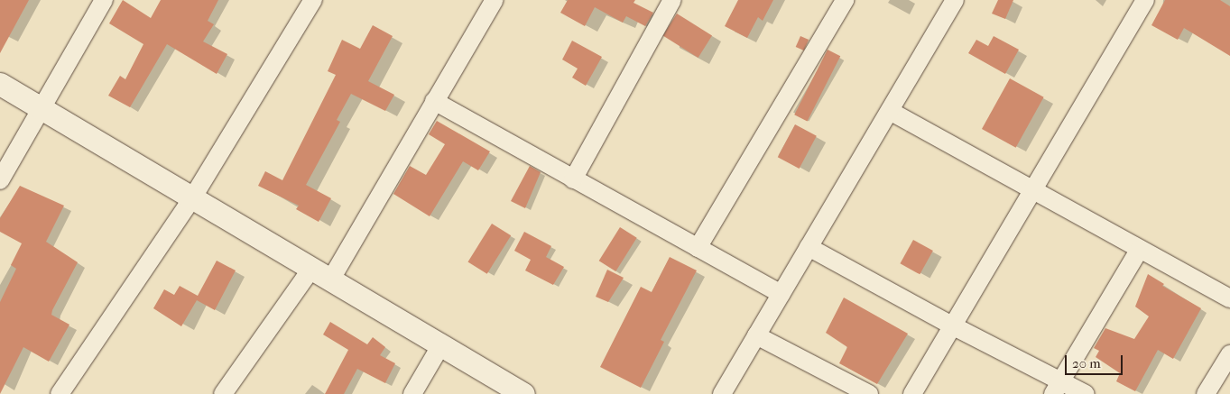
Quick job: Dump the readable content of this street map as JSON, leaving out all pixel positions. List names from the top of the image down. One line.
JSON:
{"scale_bar":"20 m"}
